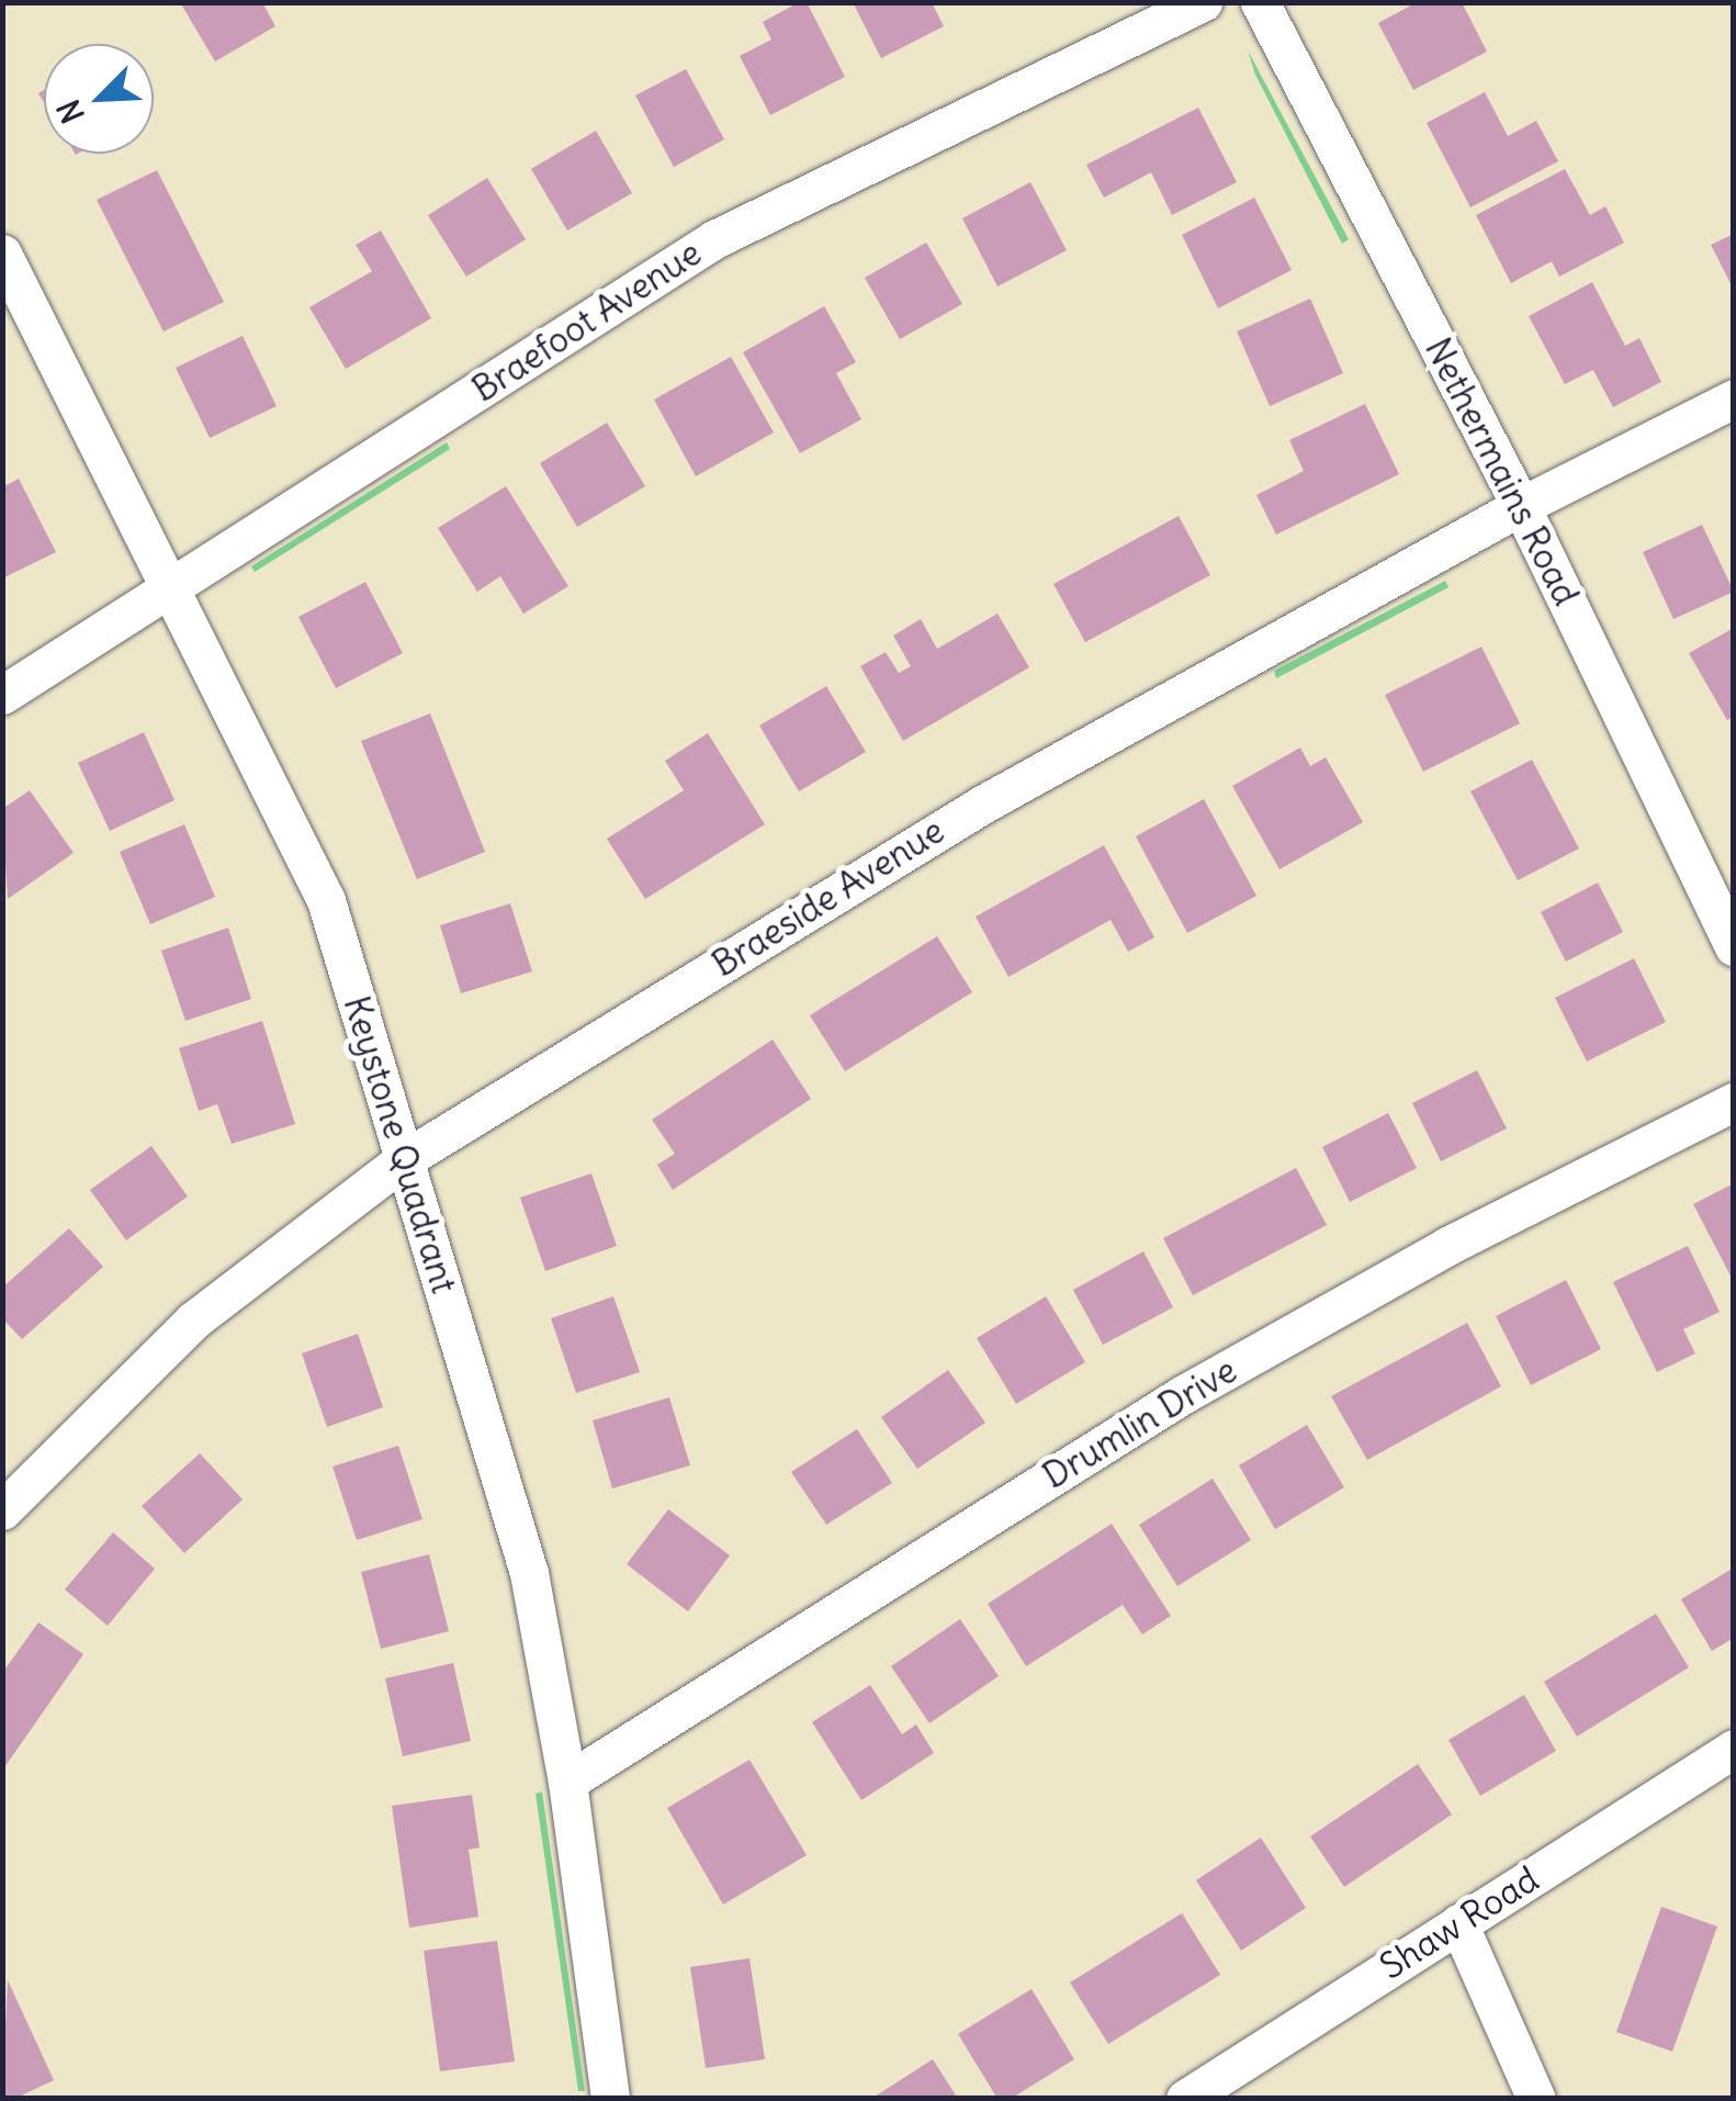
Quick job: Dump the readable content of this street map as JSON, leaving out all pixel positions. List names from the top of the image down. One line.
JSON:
{"streets":{"street":["Braefoot Avenue","Nethermains Road","Braeside Avenue","Keystone Quadrant","Drumlin Drive","Shaw Road"]},"crossings":[["Braefoot Avenue","Keystone Quadrant"],["Nethermains Road","Braeside Avenue"],["Braeside Avenue","Keystone Quadrant"],["Keystone Quadrant","Drumlin Drive"]],"north":"bottom left"}
